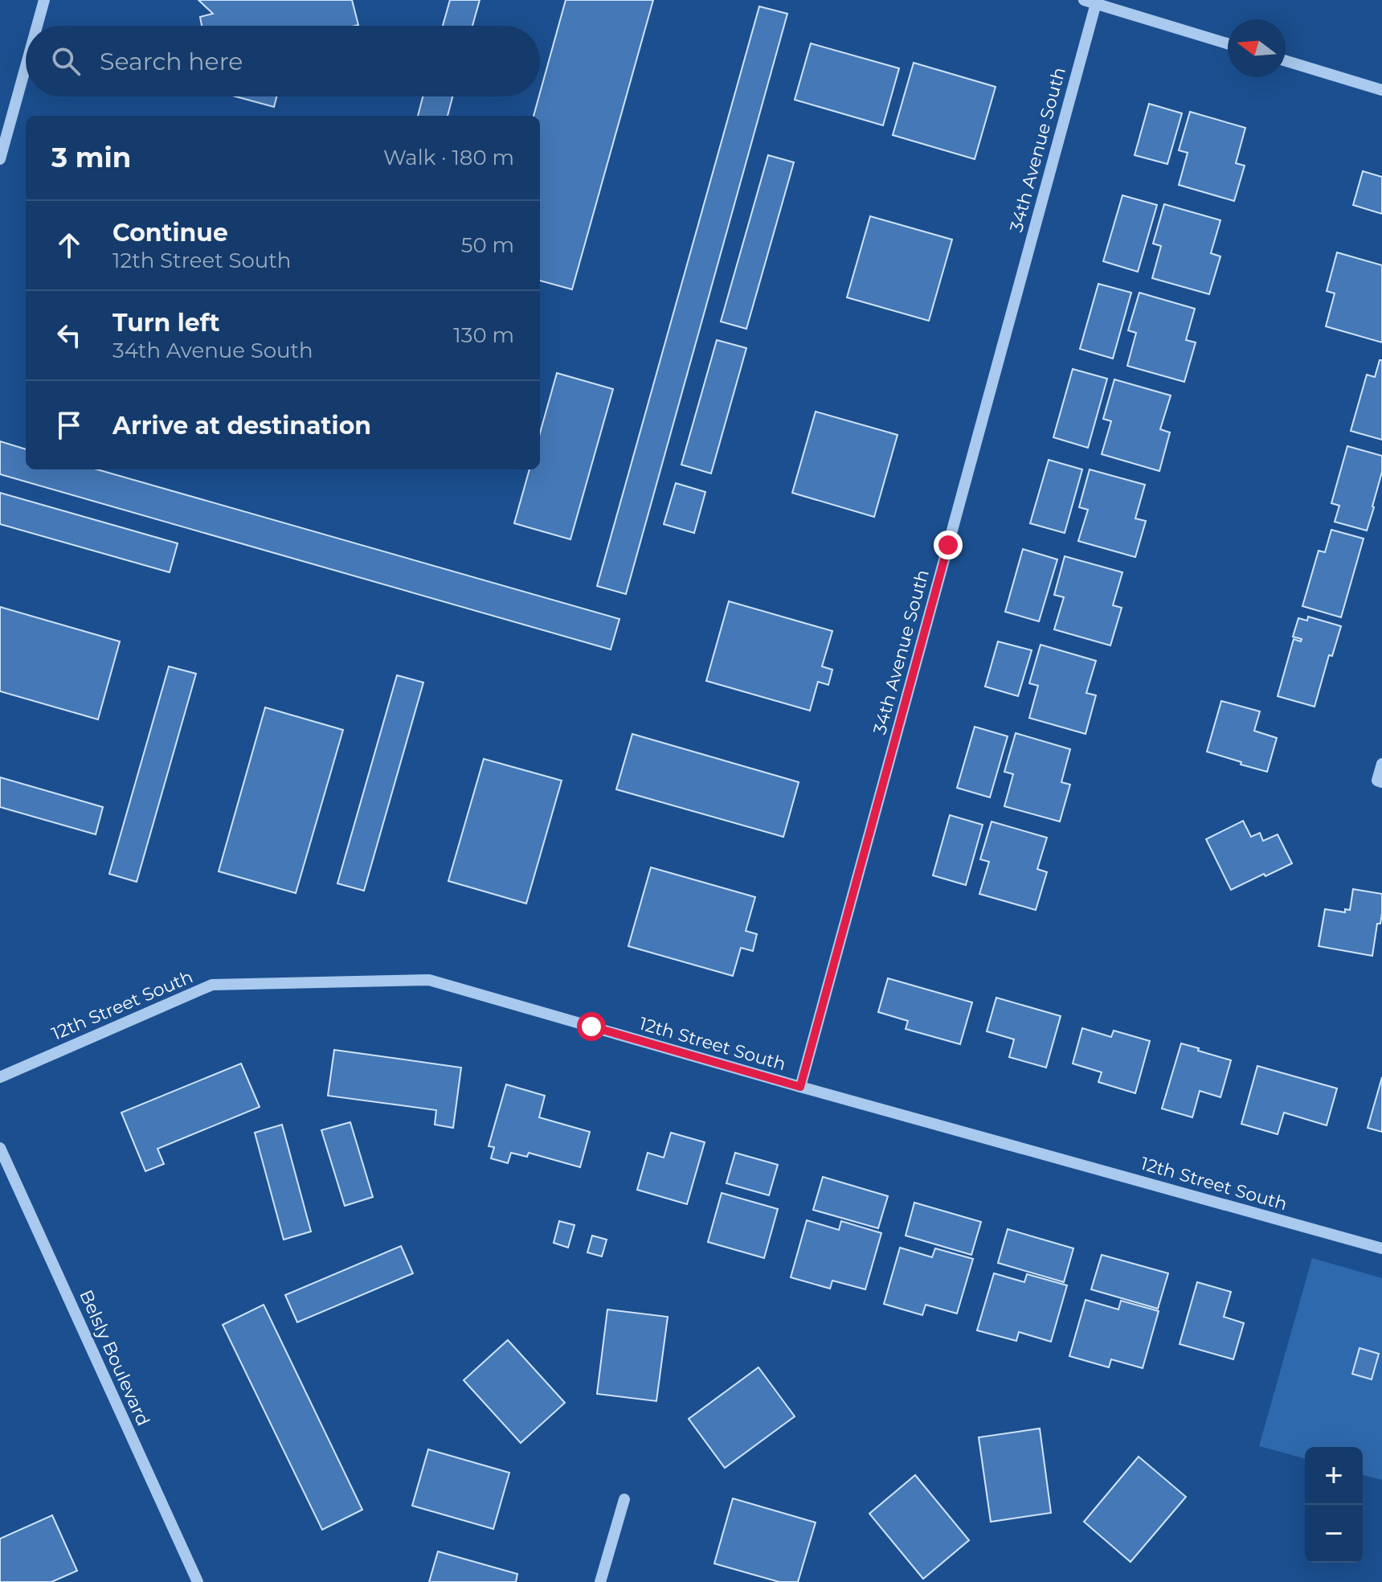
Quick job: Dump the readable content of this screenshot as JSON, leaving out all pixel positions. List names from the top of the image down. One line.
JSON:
{"streets":{"street":["34th Avenue South","12th Street South","Belsly Boulevard"]},"crossings":[["34th Avenue South","12th Street South"]],"north":"left","page":{"search":"Search here","heading":["3 min","Walk · 180 m"],"list":[["Continue","12th Street South","50 m"],["Turn left","34th Avenue South","130 m"],"Arrive at destination"],"map_buttons":["+","−"]}}
